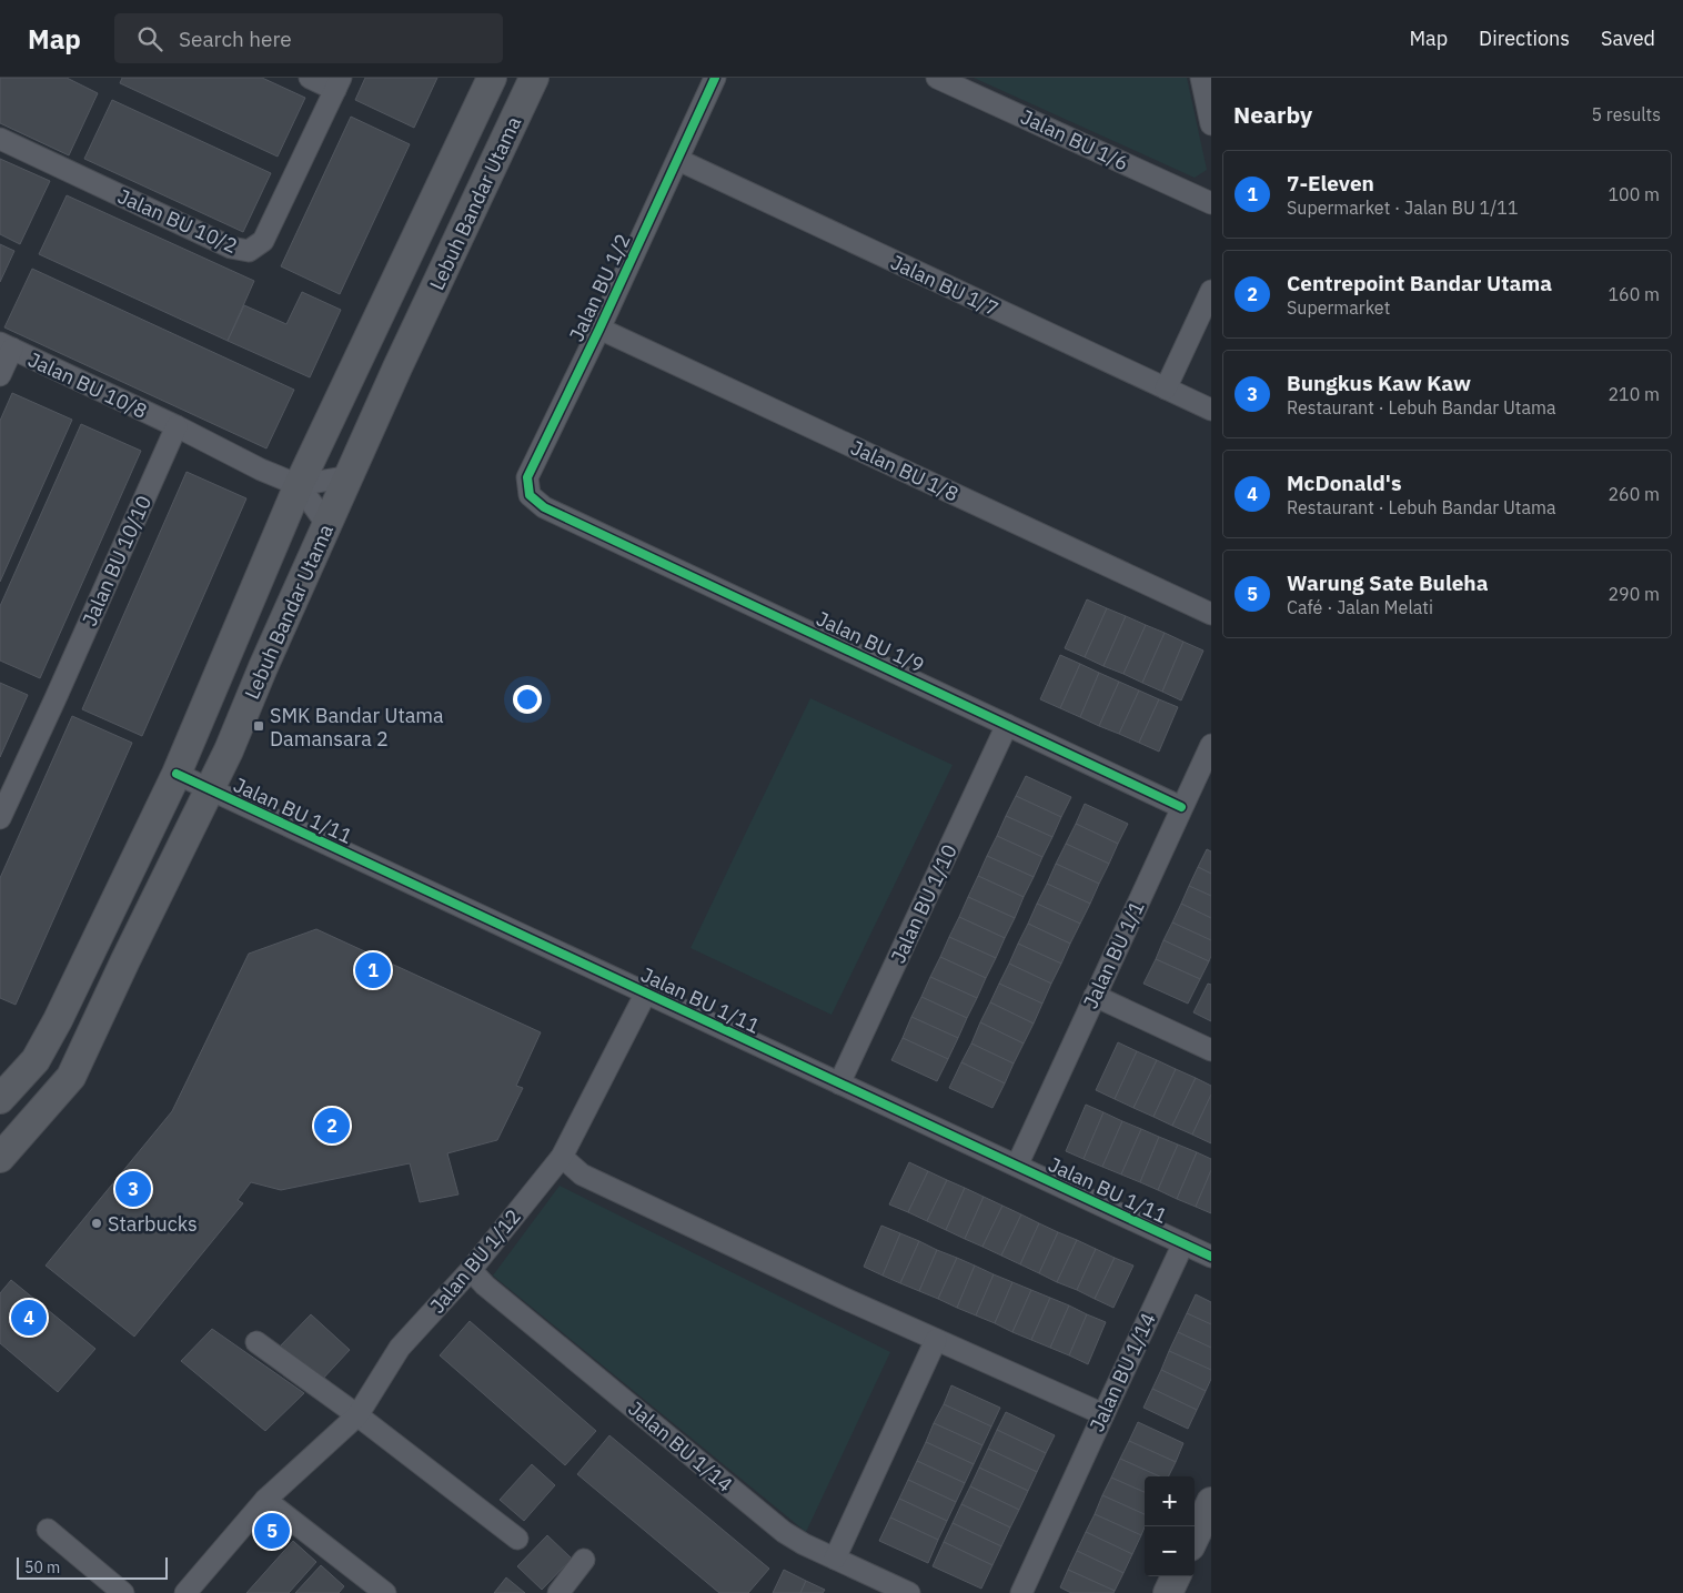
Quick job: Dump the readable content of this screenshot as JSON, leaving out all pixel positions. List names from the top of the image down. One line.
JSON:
{"streets":{"main road":["Lebuh Bandar Utama"],"street":["Jalan BU 1/6","Jalan BU 10/2","Jalan BU 1/7","Jalan BU 1/2","Jalan BU 10/8","Jalan BU 1/8","Jalan BU 10/10","Jalan BU 1/9","Jalan BU 1/11","Jalan BU 1/10","Jalan BU 1/1","Jalan BU 1/12","Jalan BU 1/14"]},"crossings":[["Lebuh Bandar Utama","Jalan BU 1/11"],["Jalan BU 1/7","Jalan BU 1/2"],["Jalan BU 1/2","Jalan BU 1/8"],["Jalan BU 1/2","Jalan BU 1/9"],["Jalan BU 10/8","Jalan BU 10/10"],["Jalan BU 1/9","Jalan BU 1/10"],["Jalan BU 1/9","Jalan BU 1/1"],["Jalan BU 1/11","Jalan BU 1/10"],["Jalan BU 1/11","Jalan BU 1/1"],["Jalan BU 1/11","Jalan BU 1/12"],["Jalan BU 1/11","Jalan BU 1/14"],["Jalan BU 1/12","Jalan BU 1/14"]],"places":{"transit":["SMK Bandar Utama Damansara 2"],"other":["Starbucks"]},"scale_bar":"50 m","page":{"header":"Map","search":"Search here","nav":["Map","Directions","Saved"],"heading":["Nearby","5 results"],"list":[{"mark":"1","name":"7-Eleven","note":"Supermarket · Jalan BU 1/11","value":"100 m"},{"mark":"2","name":"Centrepoint Bandar Utama","note":"Supermarket","value":"160 m"},{"mark":"3","name":"Bungkus Kaw Kaw","note":"Restaurant · Lebuh Bandar Utama","value":"210 m"},{"mark":"4","name":"McDonald's","note":"Restaurant · Lebuh Bandar Utama","value":"260 m"},{"mark":"5","name":"Warung Sate Buleha","note":"Café · Jalan Melati","value":"290 m"}],"pins":["1","2","3","4","5"],"map_buttons":["+","−"],"scale":"50 m"}}
